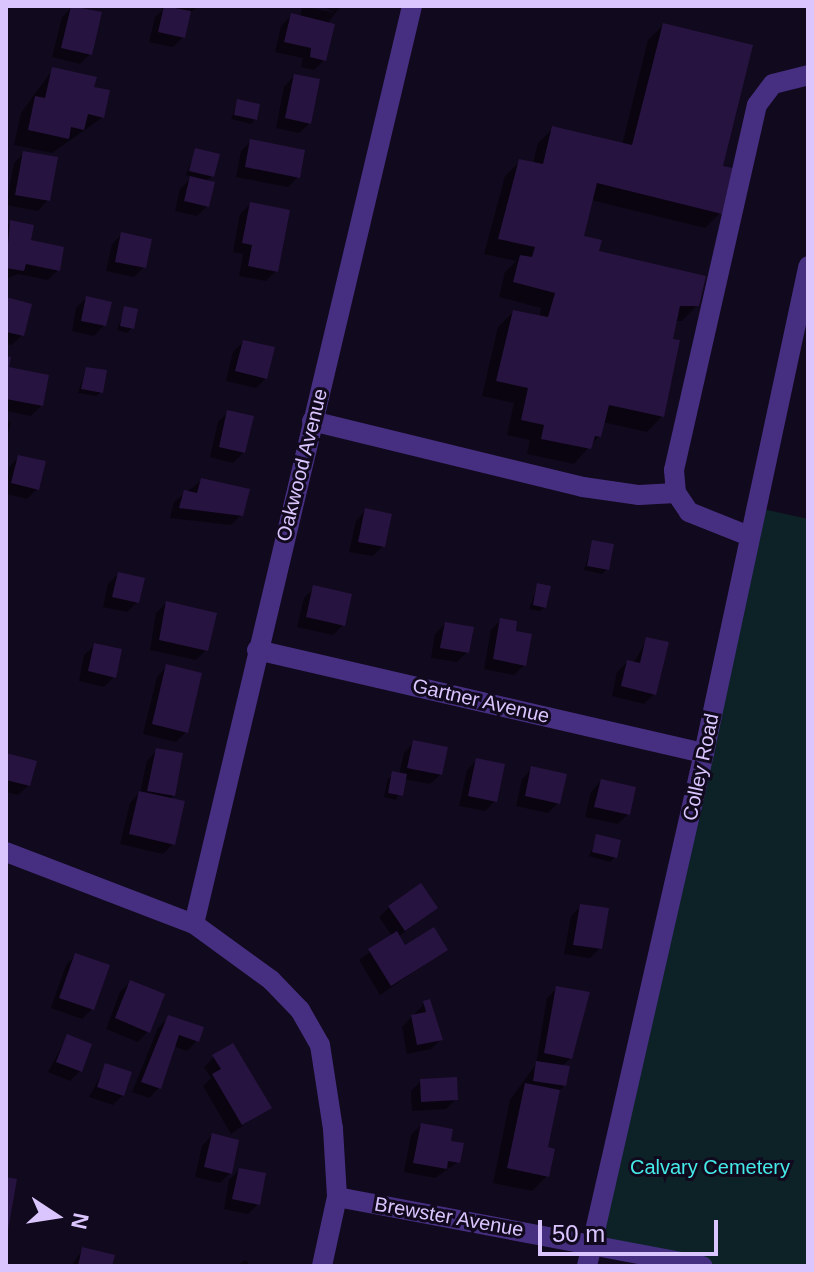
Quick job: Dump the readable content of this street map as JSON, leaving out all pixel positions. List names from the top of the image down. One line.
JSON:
{"streets":{"street":["Oakwood Avenue","Gartner Avenue","Colley Road","Brewster Avenue"]},"crossings":[["Oakwood Avenue","Gartner Avenue"],["Gartner Avenue","Colley Road"],["Colley Road","Brewster Avenue"]],"parks":["Calvary Cemetery"],"scale_bar":"50 m","north":"right"}
